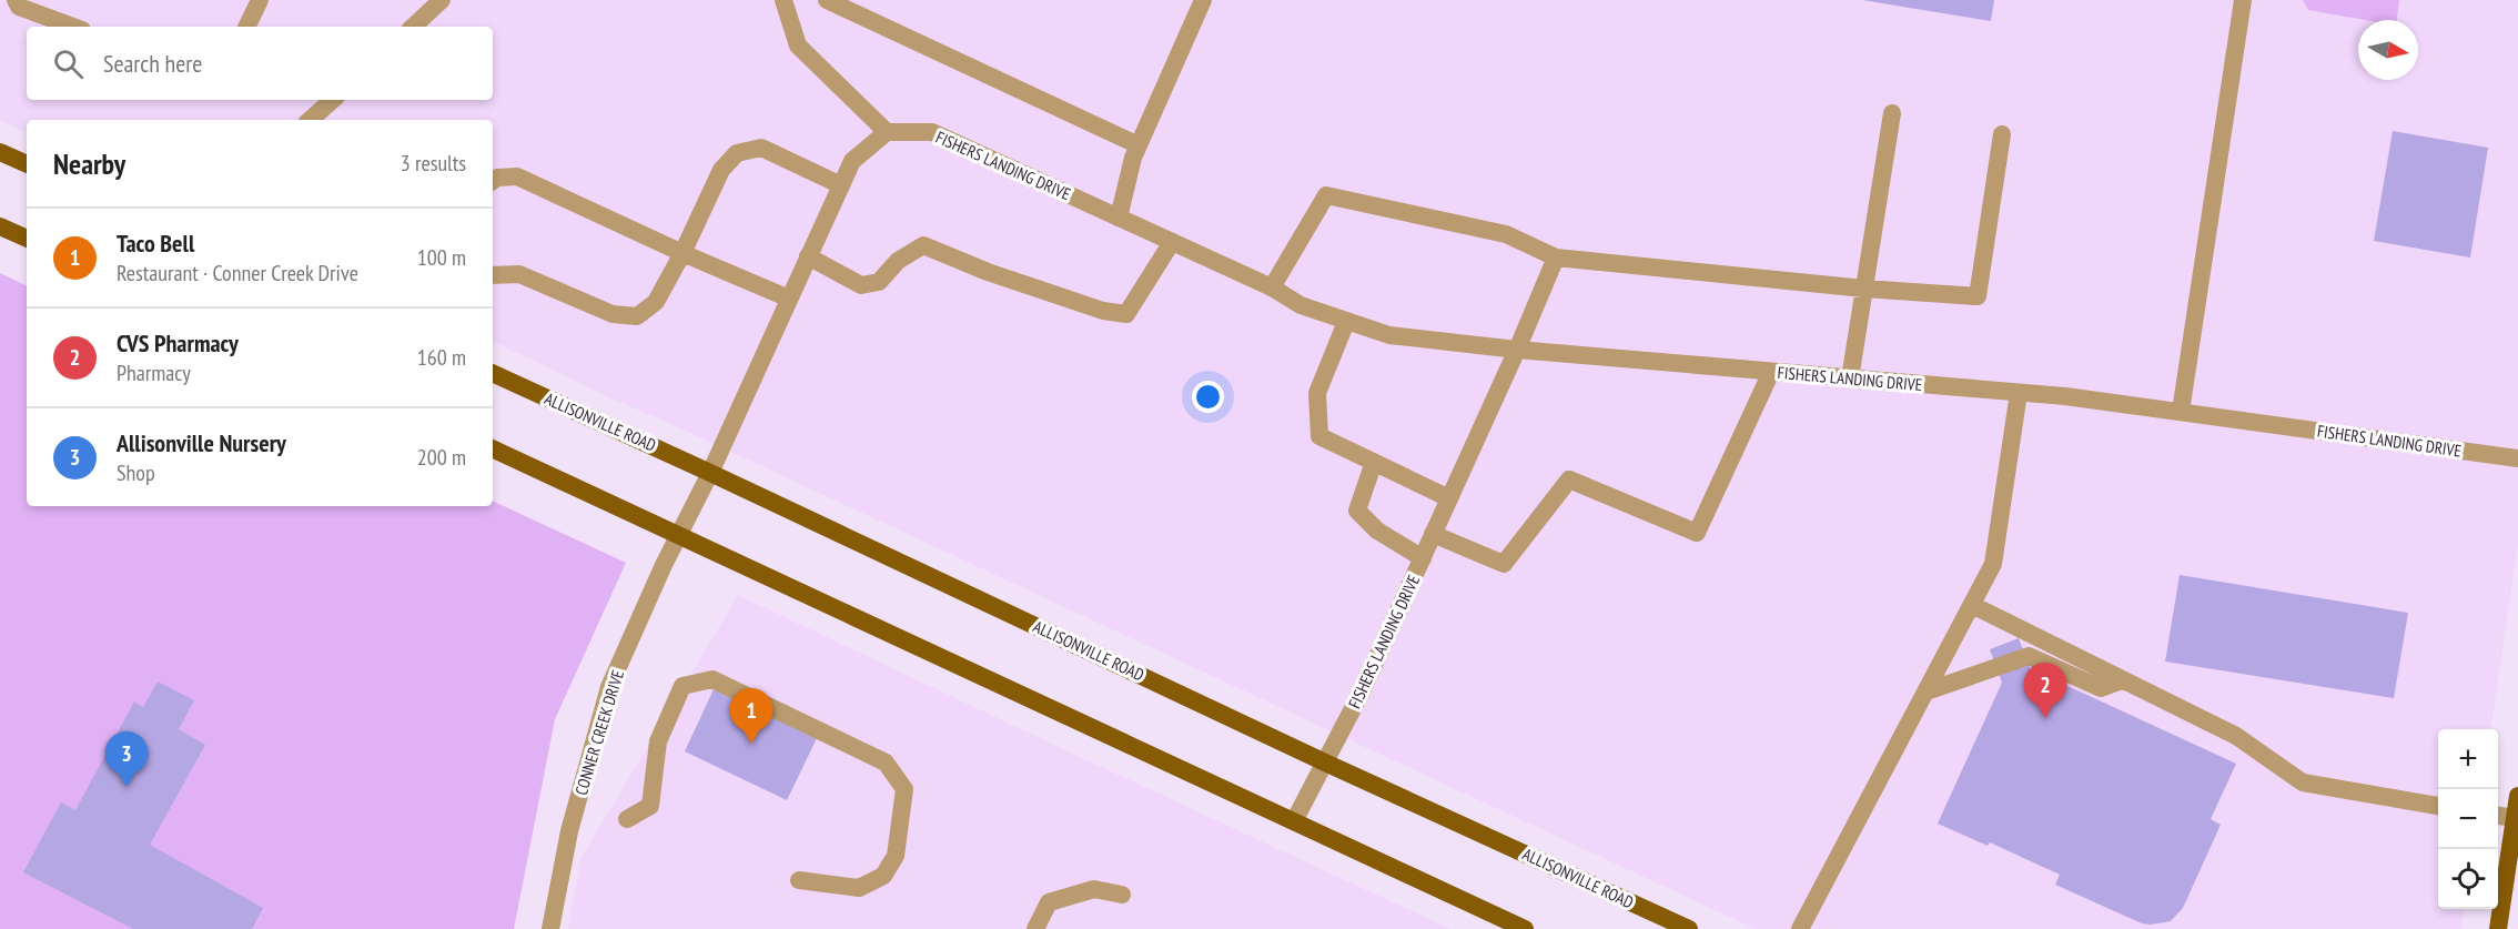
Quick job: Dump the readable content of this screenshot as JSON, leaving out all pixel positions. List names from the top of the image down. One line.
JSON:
{"streets":{"main road":["ALLISONVILLE ROAD"],"street":["FISHERS LANDING DRIVE","CONNER CREEK DRIVE"]},"crossings":[["FISHERS LANDING DRIVE","ALLISONVILLE ROAD"],["ALLISONVILLE ROAD","CONNER CREEK DRIVE"]],"north":"right","page":{"search":"Search here","heading":["Nearby","3 results"],"list":[{"mark":"1","name":"Taco Bell","note":"Restaurant · Conner Creek Drive","value":"100 m"},{"mark":"2","name":"CVS Pharmacy","note":"Pharmacy","value":"160 m"},{"mark":"3","name":"Allisonville Nursery","note":"Shop","value":"200 m"}],"pins":["2","1","3"],"map_buttons":["+","−"]}}
